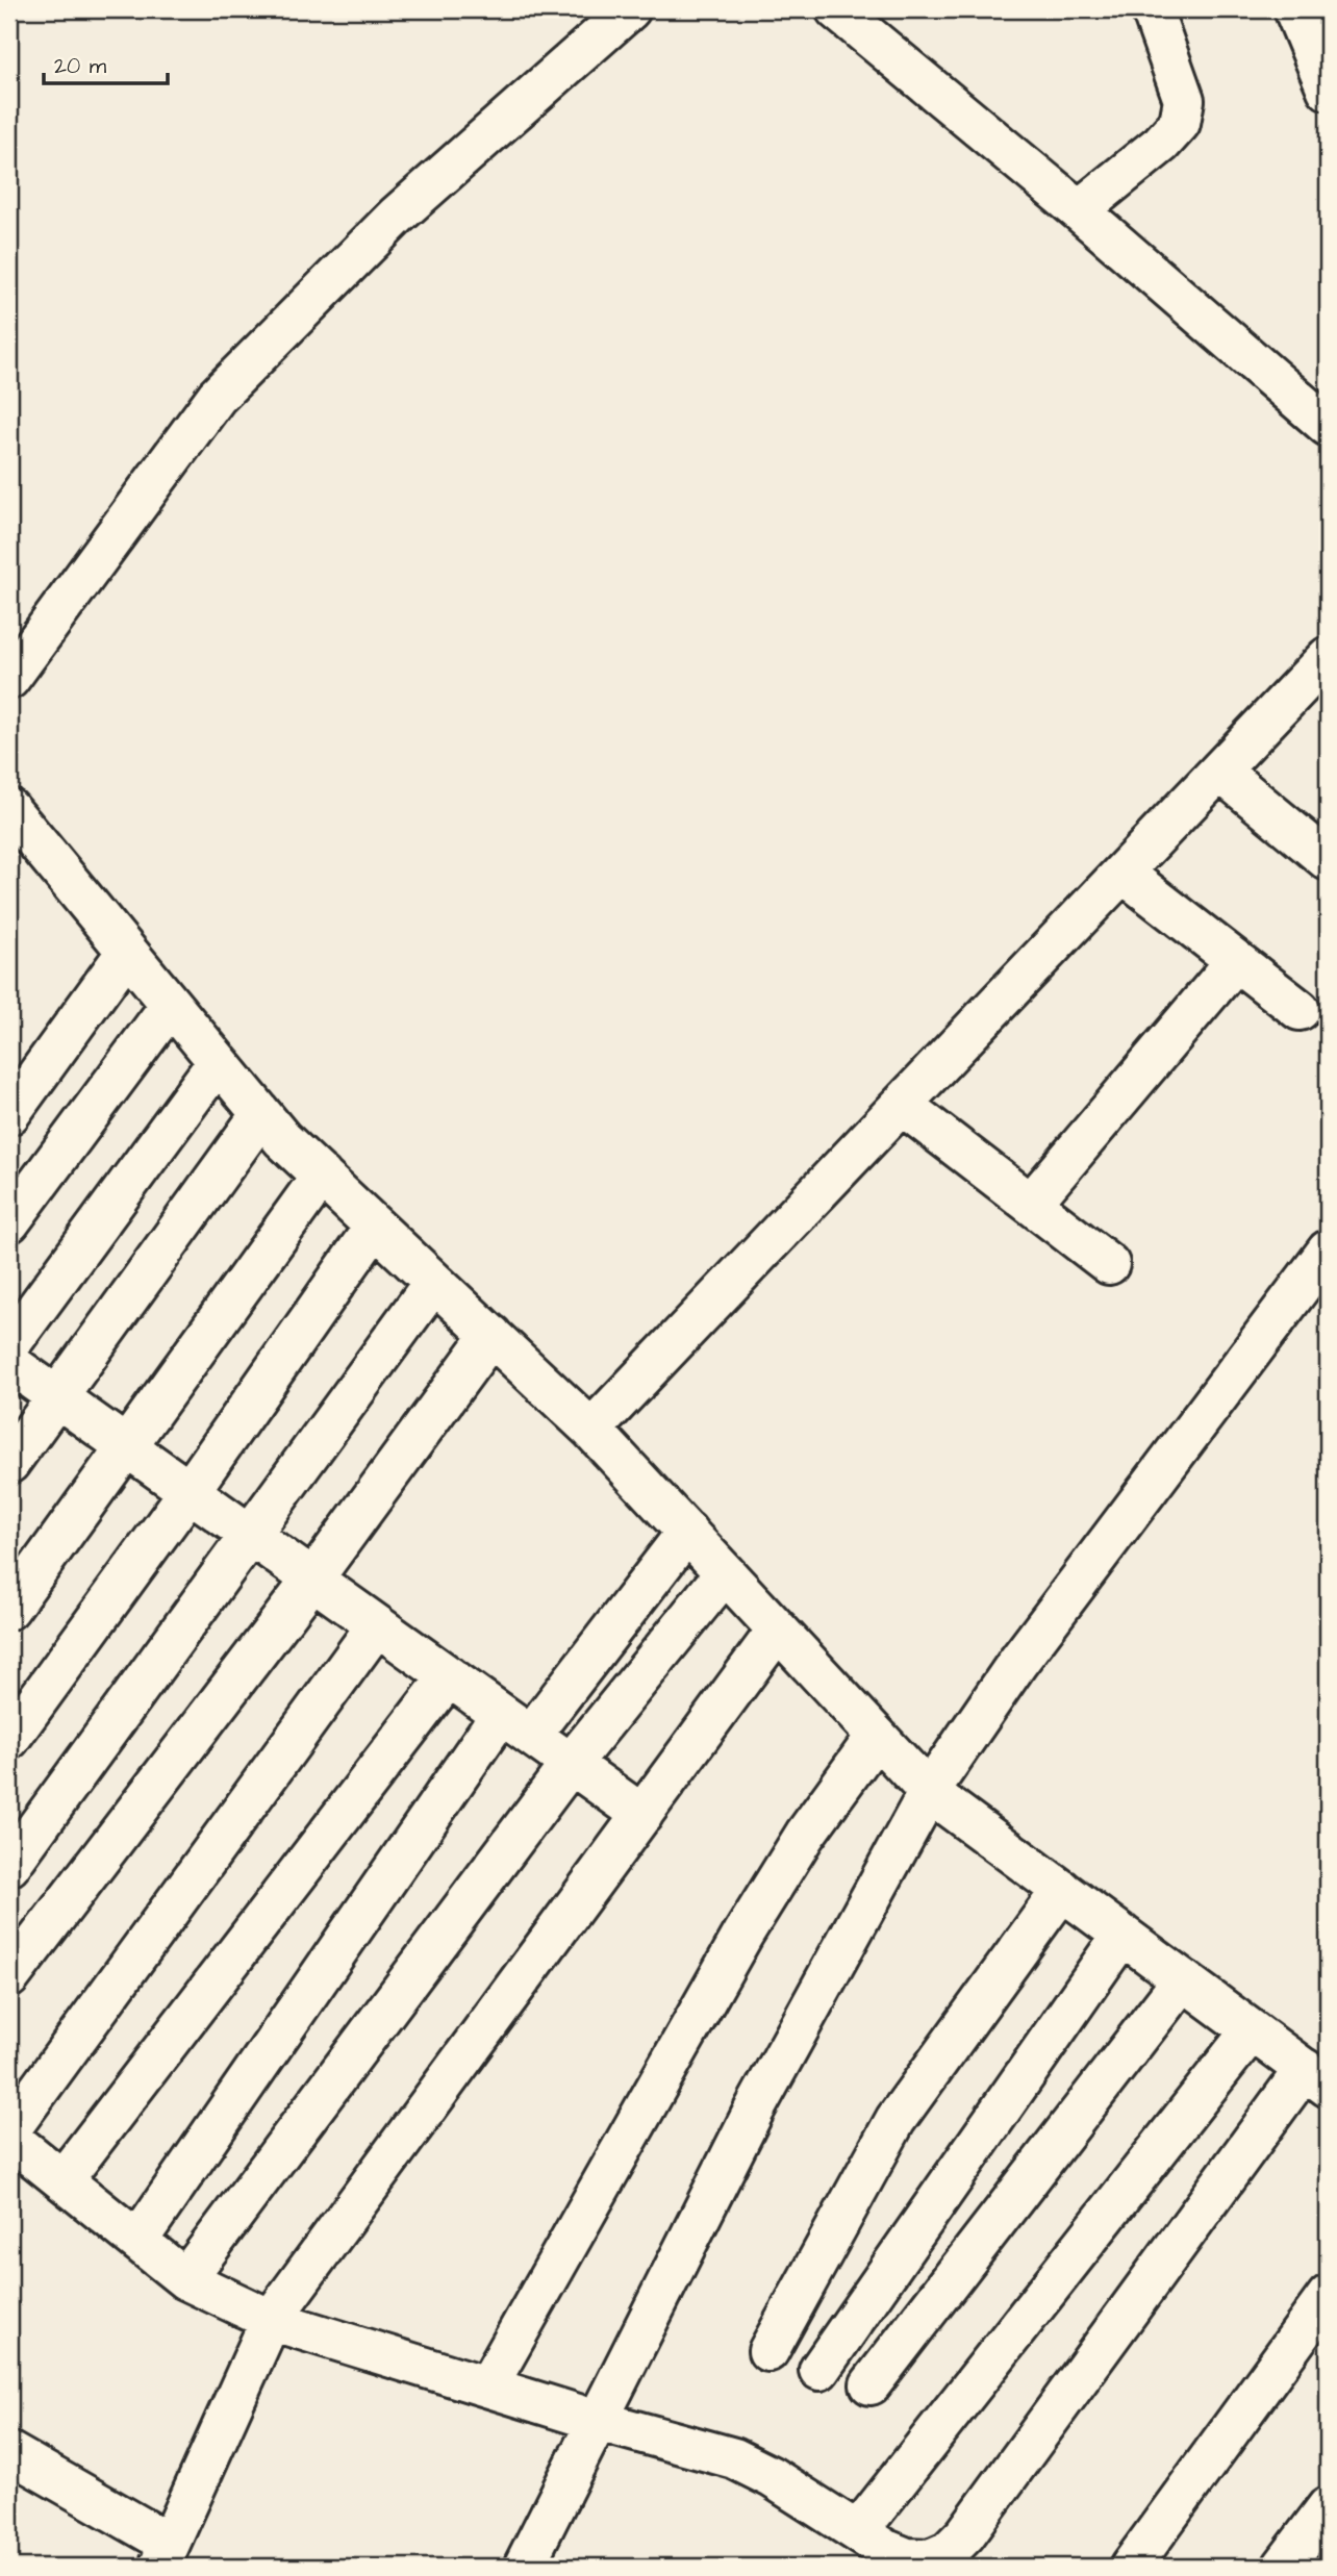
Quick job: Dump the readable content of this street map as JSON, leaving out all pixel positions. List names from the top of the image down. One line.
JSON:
{"scale_bar":"20 m"}
